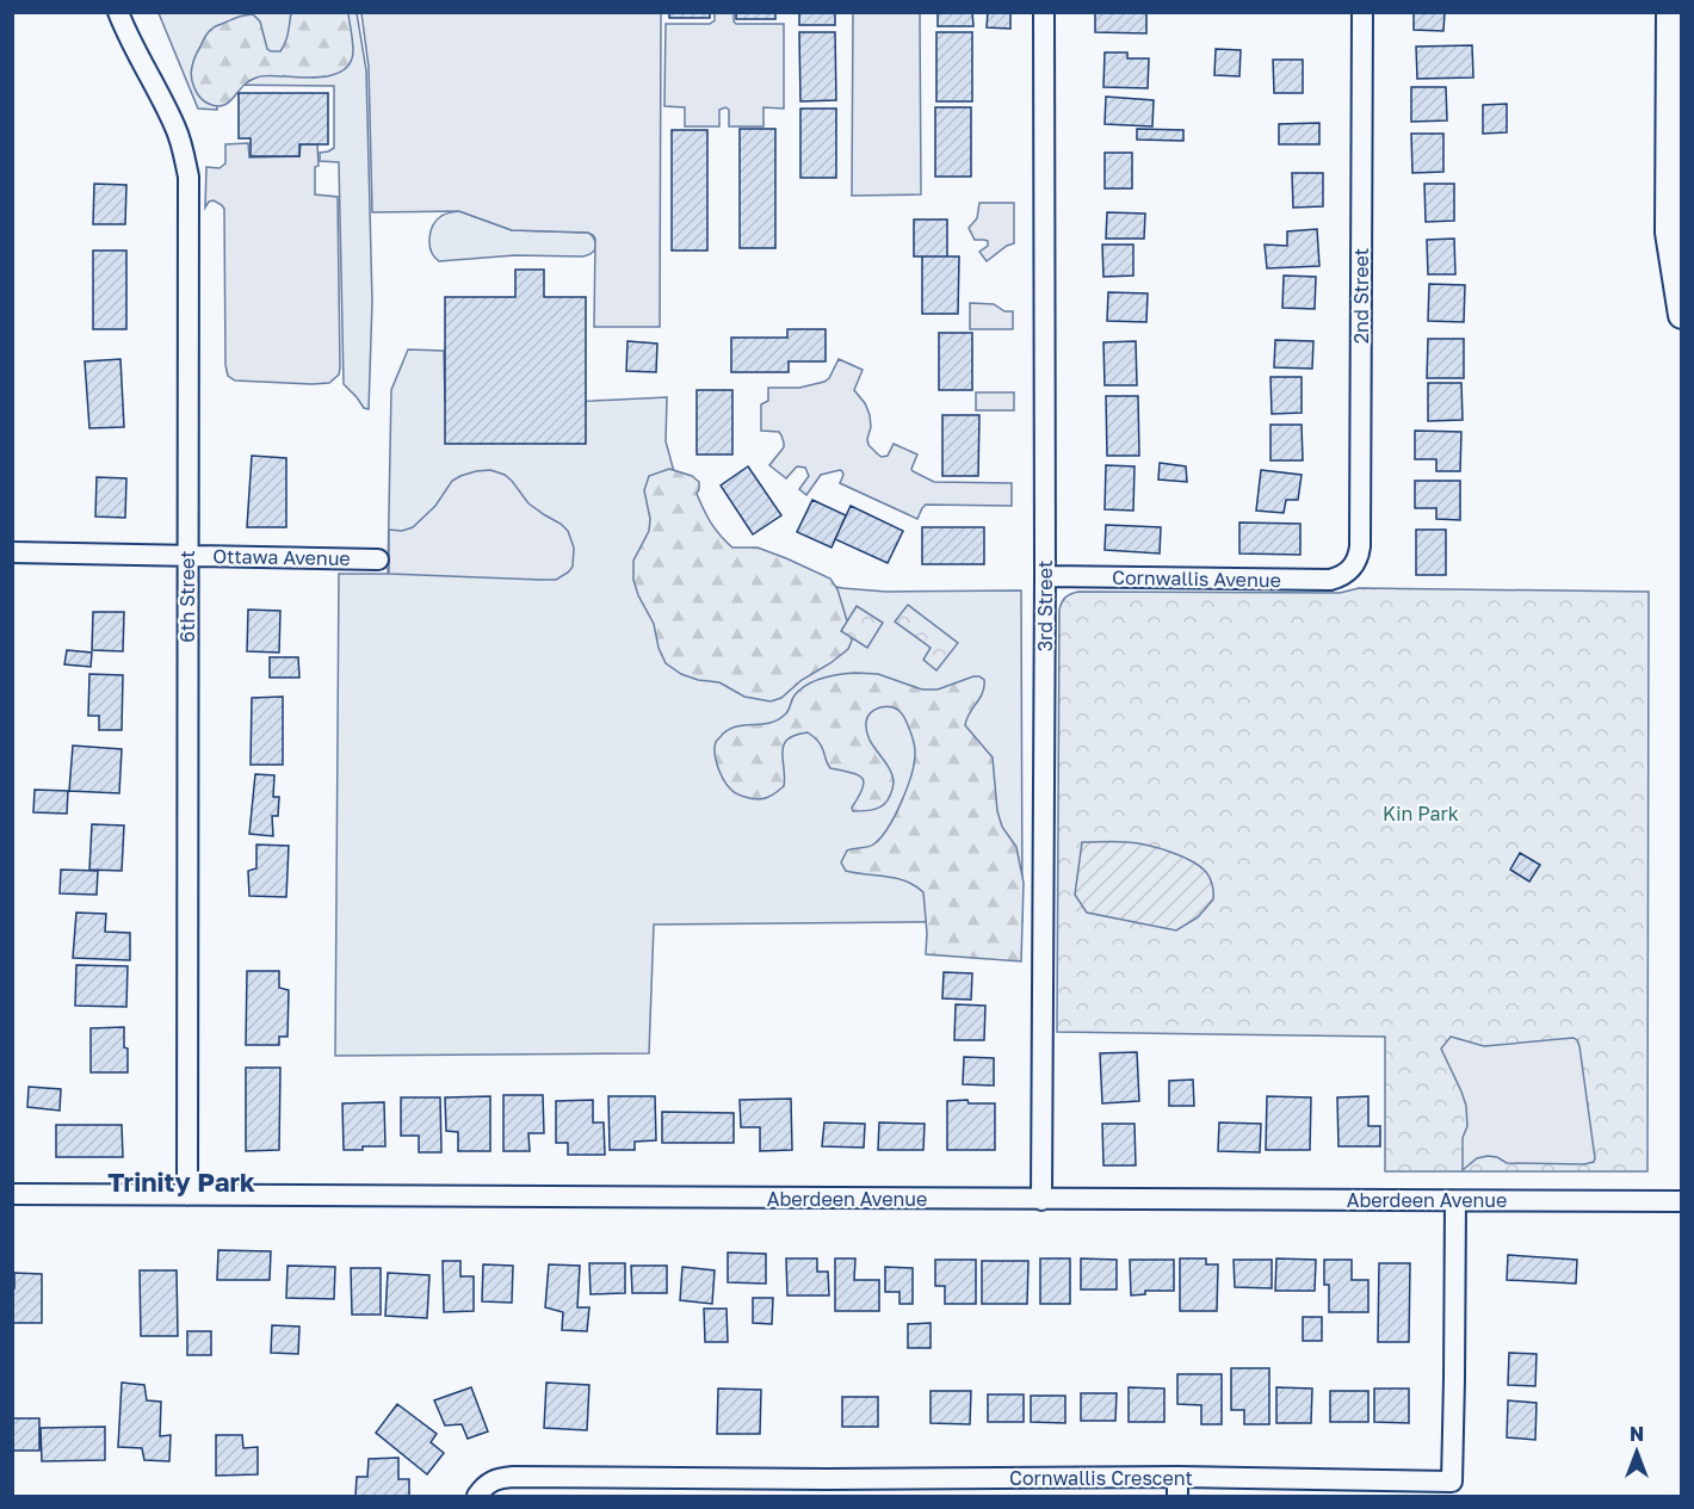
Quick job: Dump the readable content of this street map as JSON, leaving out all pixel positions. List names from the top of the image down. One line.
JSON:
{"streets":{"street":["2nd Street","Ottawa Avenue","Cornwallis Avenue","6th Street","3rd Street","Aberdeen Avenue","Cornwallis Crescent"]},"crossings":[["2nd Street","Cornwallis Avenue"],["Ottawa Avenue","6th Street"],["Cornwallis Avenue","3rd Street"],["6th Street","Aberdeen Avenue"],["3rd Street","Aberdeen Avenue"],["Aberdeen Avenue","Cornwallis Crescent"]],"districts":["Trinity Park"],"parks":["Kin Park"],"north":"top"}
